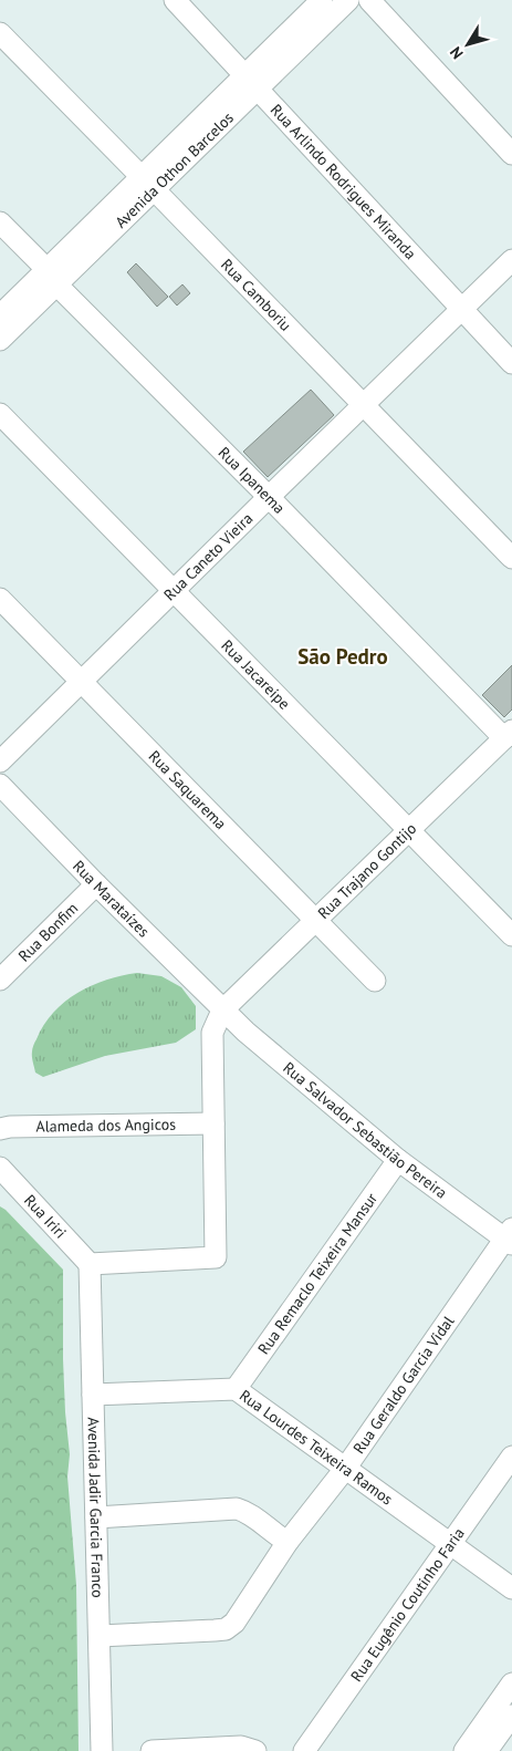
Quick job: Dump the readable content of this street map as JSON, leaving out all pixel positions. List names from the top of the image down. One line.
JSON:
{"streets":{"street":["Avenida Othon Barcelos","Rua Arlindo Rodrigues Miranda","Rua Camboriu","Rua Ipanema","Rua Caneto Vieira","Rua Jacareipe","Rua Saquarema","Rua Trajano Gontijo","Rua Marataízes","Rua Bonfim","Alameda dos Angicos","Rua Salvador Sebastião Pereira","Rua Iriri","Rua Remaclo Teixeira Mansur","Rua Geraldo Garcia Vidal","Rua Lourdes Teixeira Ramos","Avenida Jadir Garcia Franco","Rua Eugênio Coutinho Faria"]},"crossings":[["Avenida Othon Barcelos","Rua Arlindo Rodrigues Miranda"],["Avenida Othon Barcelos","Rua Camboriu"],["Avenida Othon Barcelos","Rua Ipanema"],["Rua Arlindo Rodrigues Miranda","Rua Caneto Vieira"],["Rua Camboriu","Rua Caneto Vieira"],["Rua Ipanema","Rua Caneto Vieira"],["Rua Ipanema","Rua Trajano Gontijo"],["Rua Caneto Vieira","Rua Jacareipe"],["Rua Caneto Vieira","Rua Saquarema"],["Rua Jacareipe","Rua Trajano Gontijo"],["Rua Saquarema","Rua Trajano Gontijo"],["Rua Trajano Gontijo","Rua Marataízes"],["Rua Trajano Gontijo","Rua Salvador Sebastião Pereira"],["Rua Marataízes","Rua Bonfim"],["Rua Marataízes","Rua Salvador Sebastião Pereira"],["Rua Salvador Sebastião Pereira","Rua Remaclo Teixeira Mansur"],["Rua Salvador Sebastião Pereira","Rua Geraldo Garcia Vidal"],["Rua Iriri","Avenida Jadir Garcia Franco"],["Rua Remaclo Teixeira Mansur","Rua Lourdes Teixeira Ramos"],["Rua Geraldo Garcia Vidal","Rua Lourdes Teixeira Ramos"],["Rua Geraldo Garcia Vidal","Avenida Jadir Garcia Franco"],["Rua Lourdes Teixeira Ramos","Avenida Jadir Garcia Franco"],["Rua Lourdes Teixeira Ramos","Rua Eugênio Coutinho Faria"]],"districts":["São Pedro"],"north":"bottom left"}
